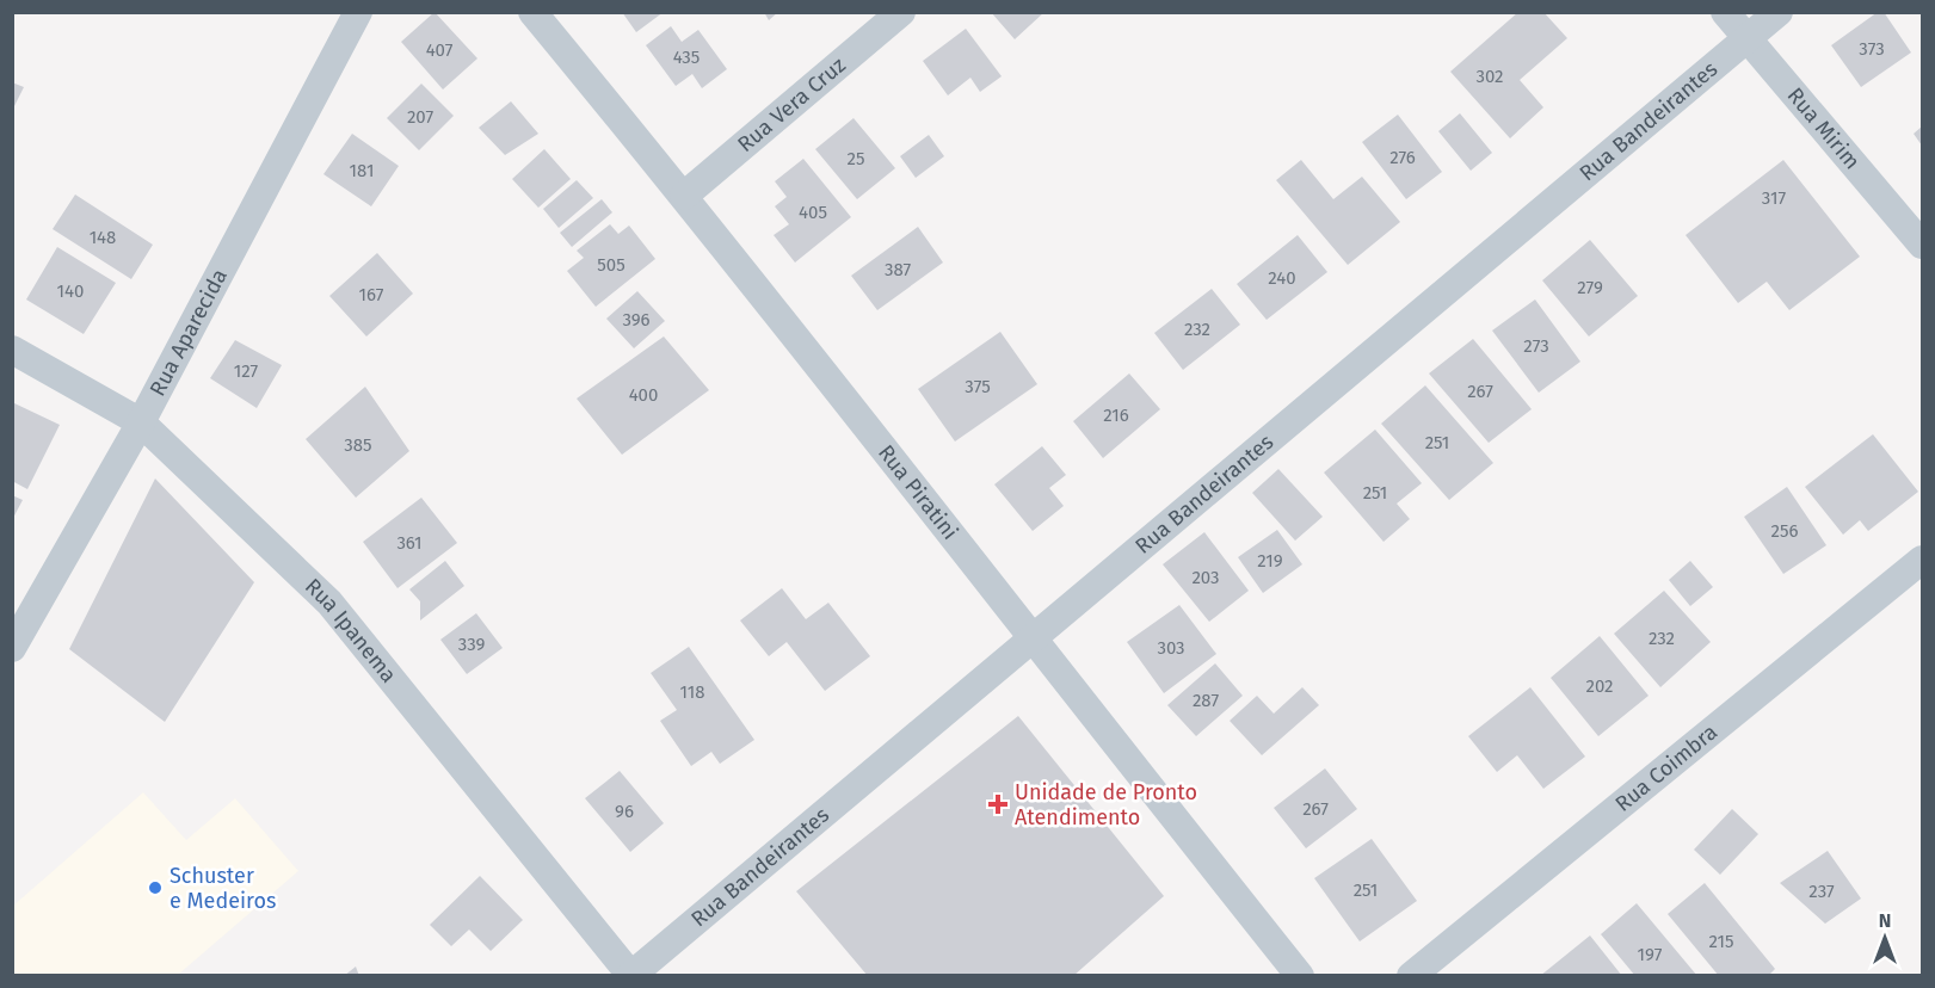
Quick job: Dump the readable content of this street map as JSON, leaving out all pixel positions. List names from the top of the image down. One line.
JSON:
{"streets":{"street":["Rua Vera Cruz","Rua Bandeirantes","Rua Mirim","Rua Aparecida","Rua Piratini","Rua Ipanema","Rua Coimbra"]},"crossings":[["Rua Vera Cruz","Rua Piratini"],["Rua Bandeirantes","Rua Mirim"],["Rua Bandeirantes","Rua Piratini"],["Rua Bandeirantes","Rua Ipanema"],["Rua Aparecida","Rua Ipanema"]],"places":{"health":["Unidade de Pronto Atendimento"],"other":["Schuster e Medeiros"]},"house_numbers":["373","407","435","302","207","276","25","181","317","405","148","505","387","240","279","140","167","396","232","273","127","375","267","400","216","251","385","251","256","361","219","203","232","339","303","202","118","287","267","96","251","237","215","197"],"north":"top"}
